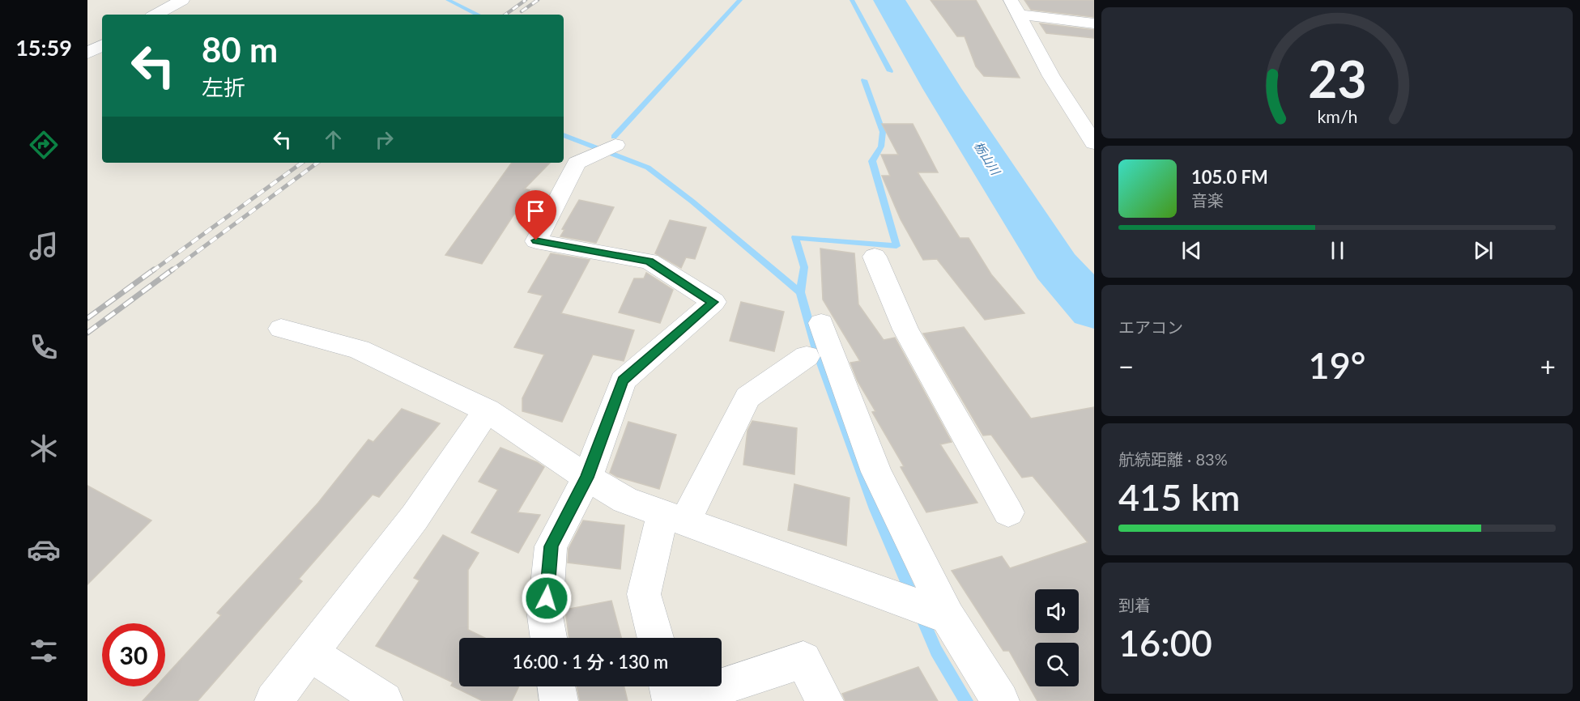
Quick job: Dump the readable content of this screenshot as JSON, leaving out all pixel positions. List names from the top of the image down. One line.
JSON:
{"water":["栃山川"],"page":{"tabs":"15:59","turn":["80 m","左折"],"song":["105.0 FM","音楽"],"tile":["エアコン",["航続距離 · 83%","415 km"],["到着","16:00"]],"heat":["−","19°","+"],"limit":"30","trip":"16:00 · 1 分 · 130 m","gauge":["23","km/h"]}}
